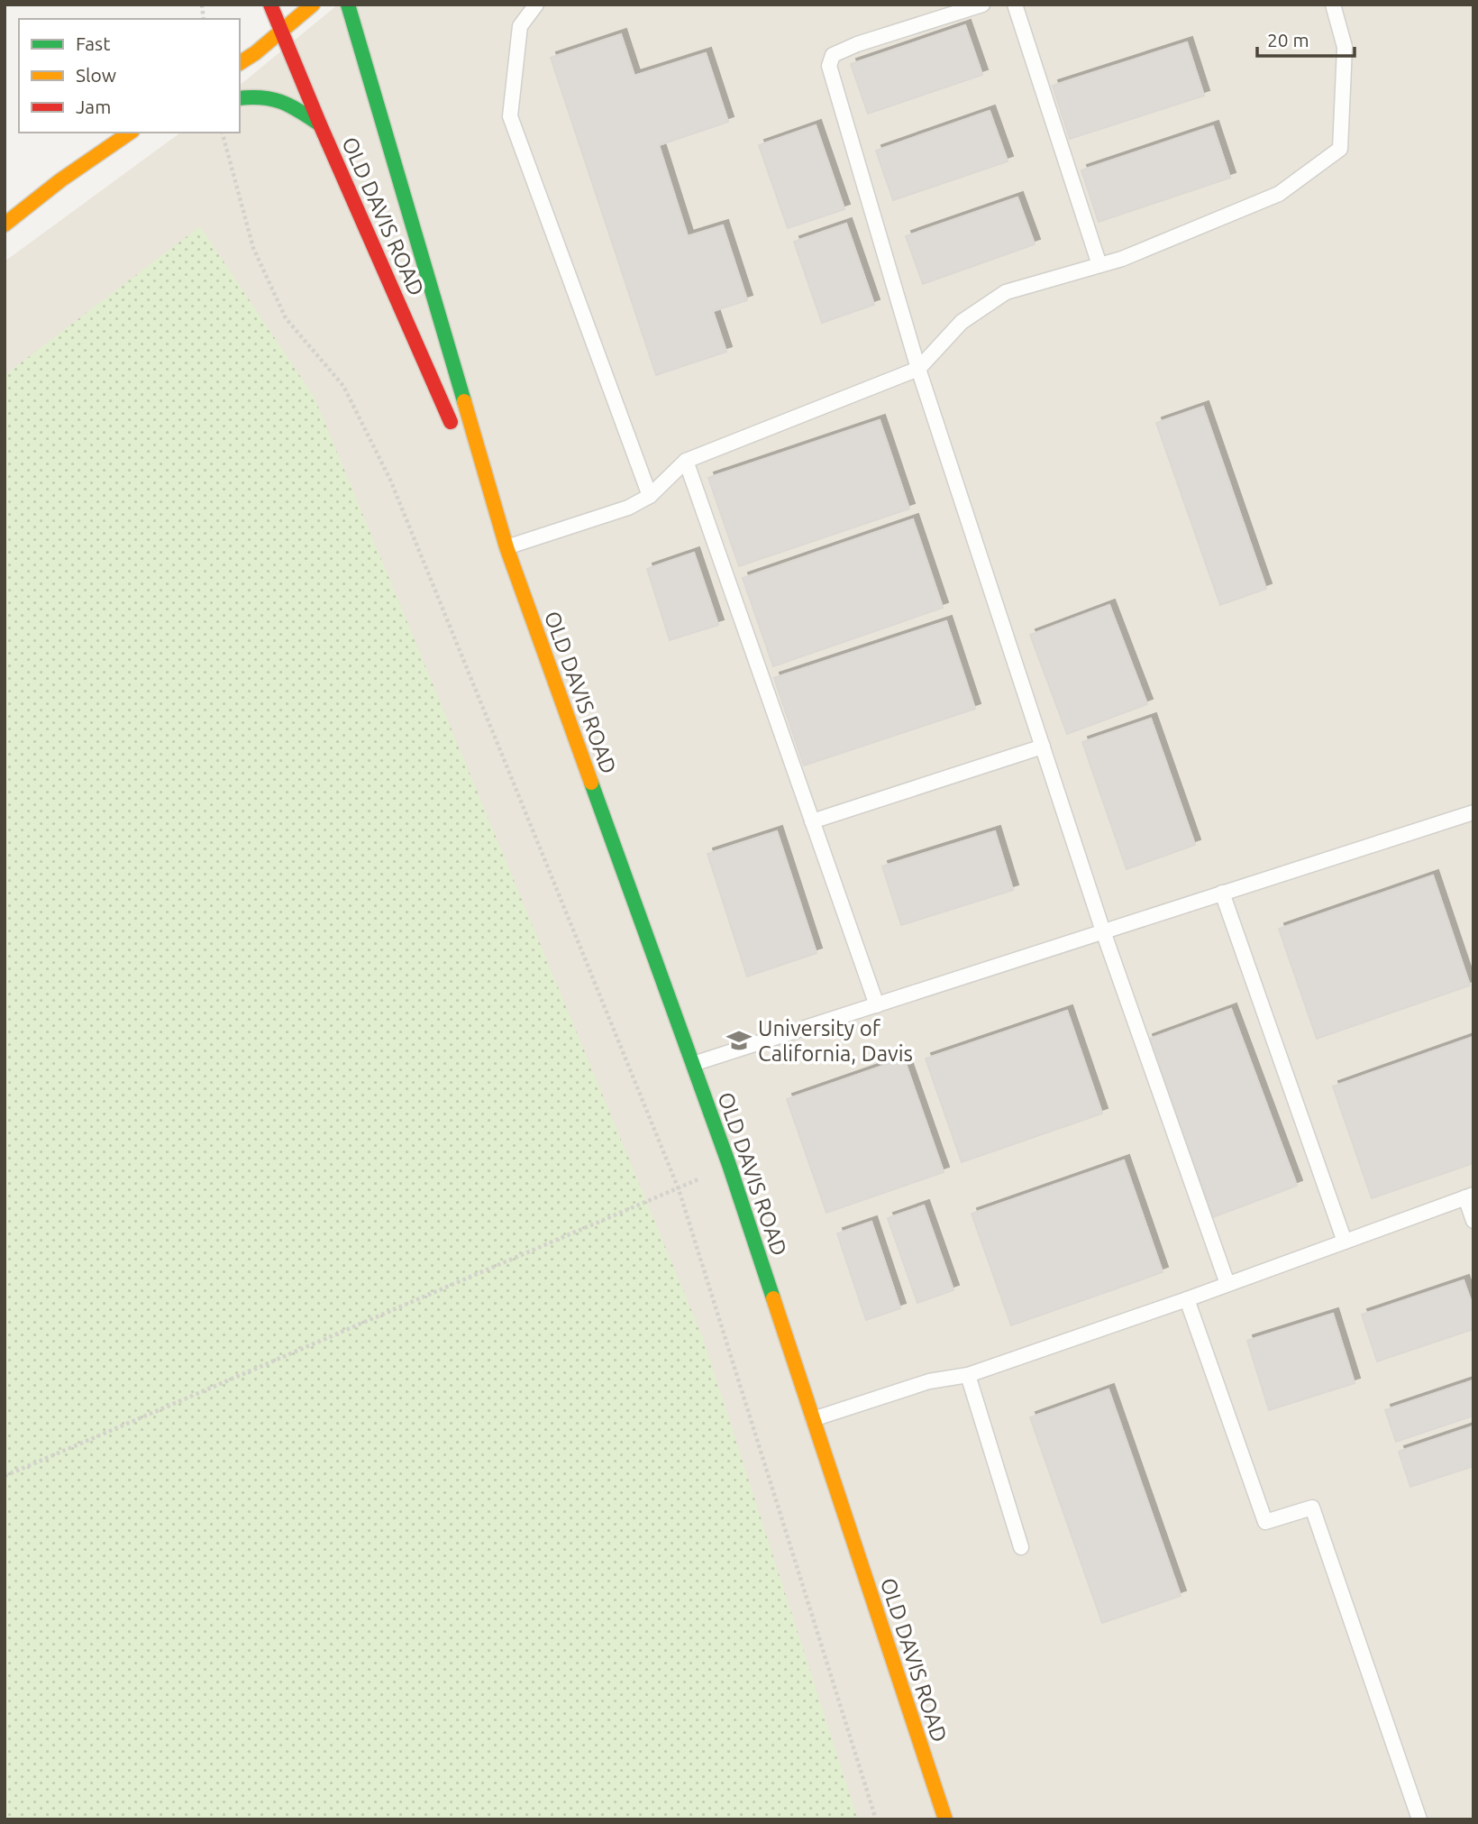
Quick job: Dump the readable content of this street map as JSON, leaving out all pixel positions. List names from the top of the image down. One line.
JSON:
{"streets":{"main road":["OLD DAVIS ROAD"]},"places":{"school or university":["University of California, Davis"]},"legend":["Fast","Slow","Jam"],"scale_bar":"20 m"}
